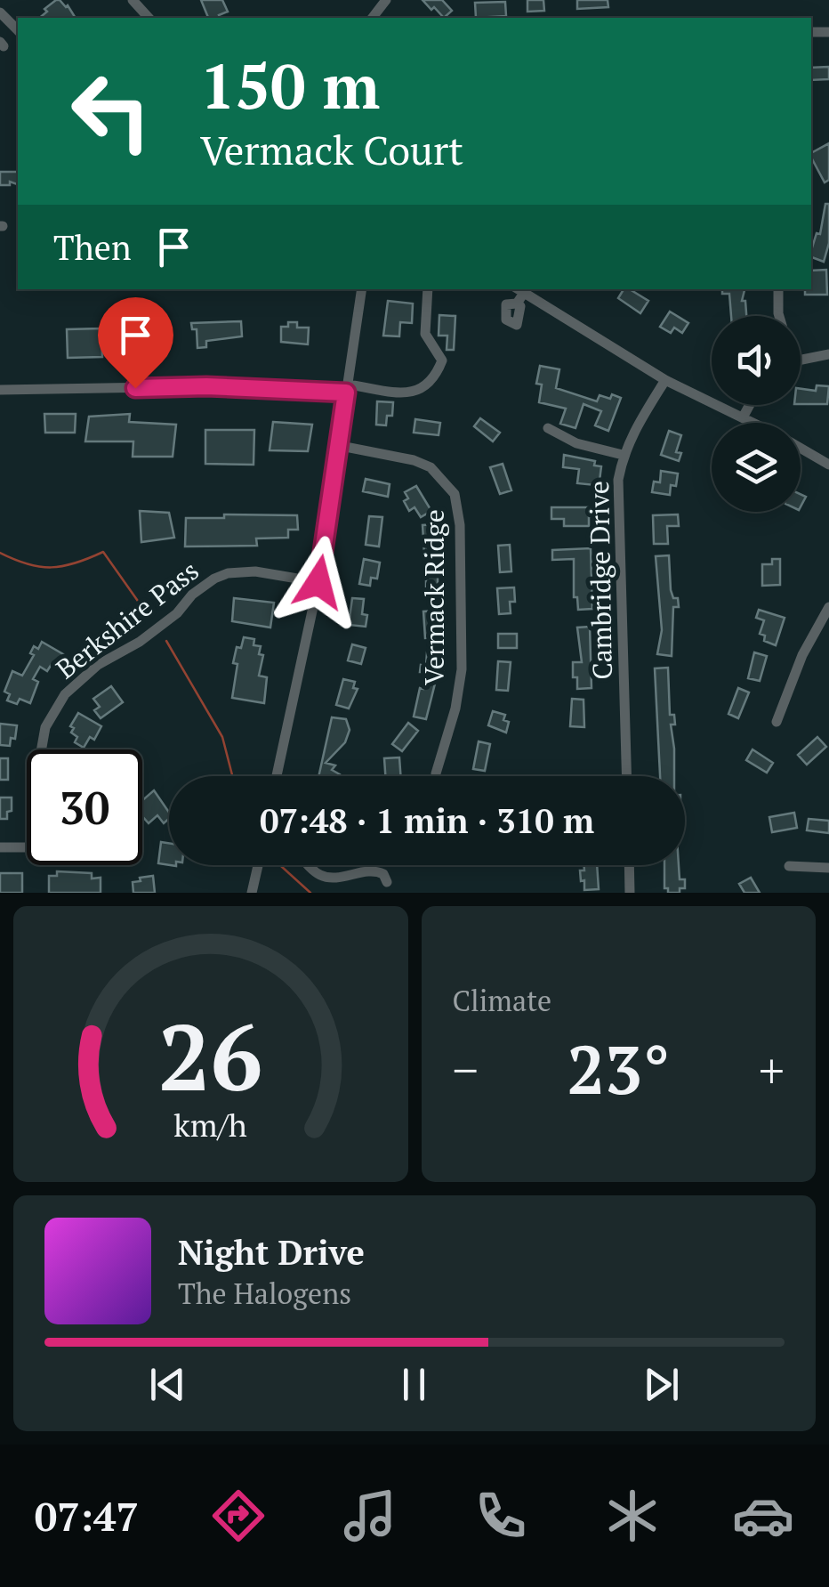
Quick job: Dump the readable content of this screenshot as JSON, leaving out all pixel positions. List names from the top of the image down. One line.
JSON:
{"streets":{"street":["Cambridge Drive","Vermack Ridge","Berkshire Pass"]},"page":{"turn":["150 m","Vermack Court"],"then":"Then","limit":"30","trip":"07:48 · 1 min · 310 m","tile":"Climate","heat":["−","23°","+"],"song":["Night Drive","The Halogens"],"tabs":"07:47","gauge":["26","km/h"]}}
